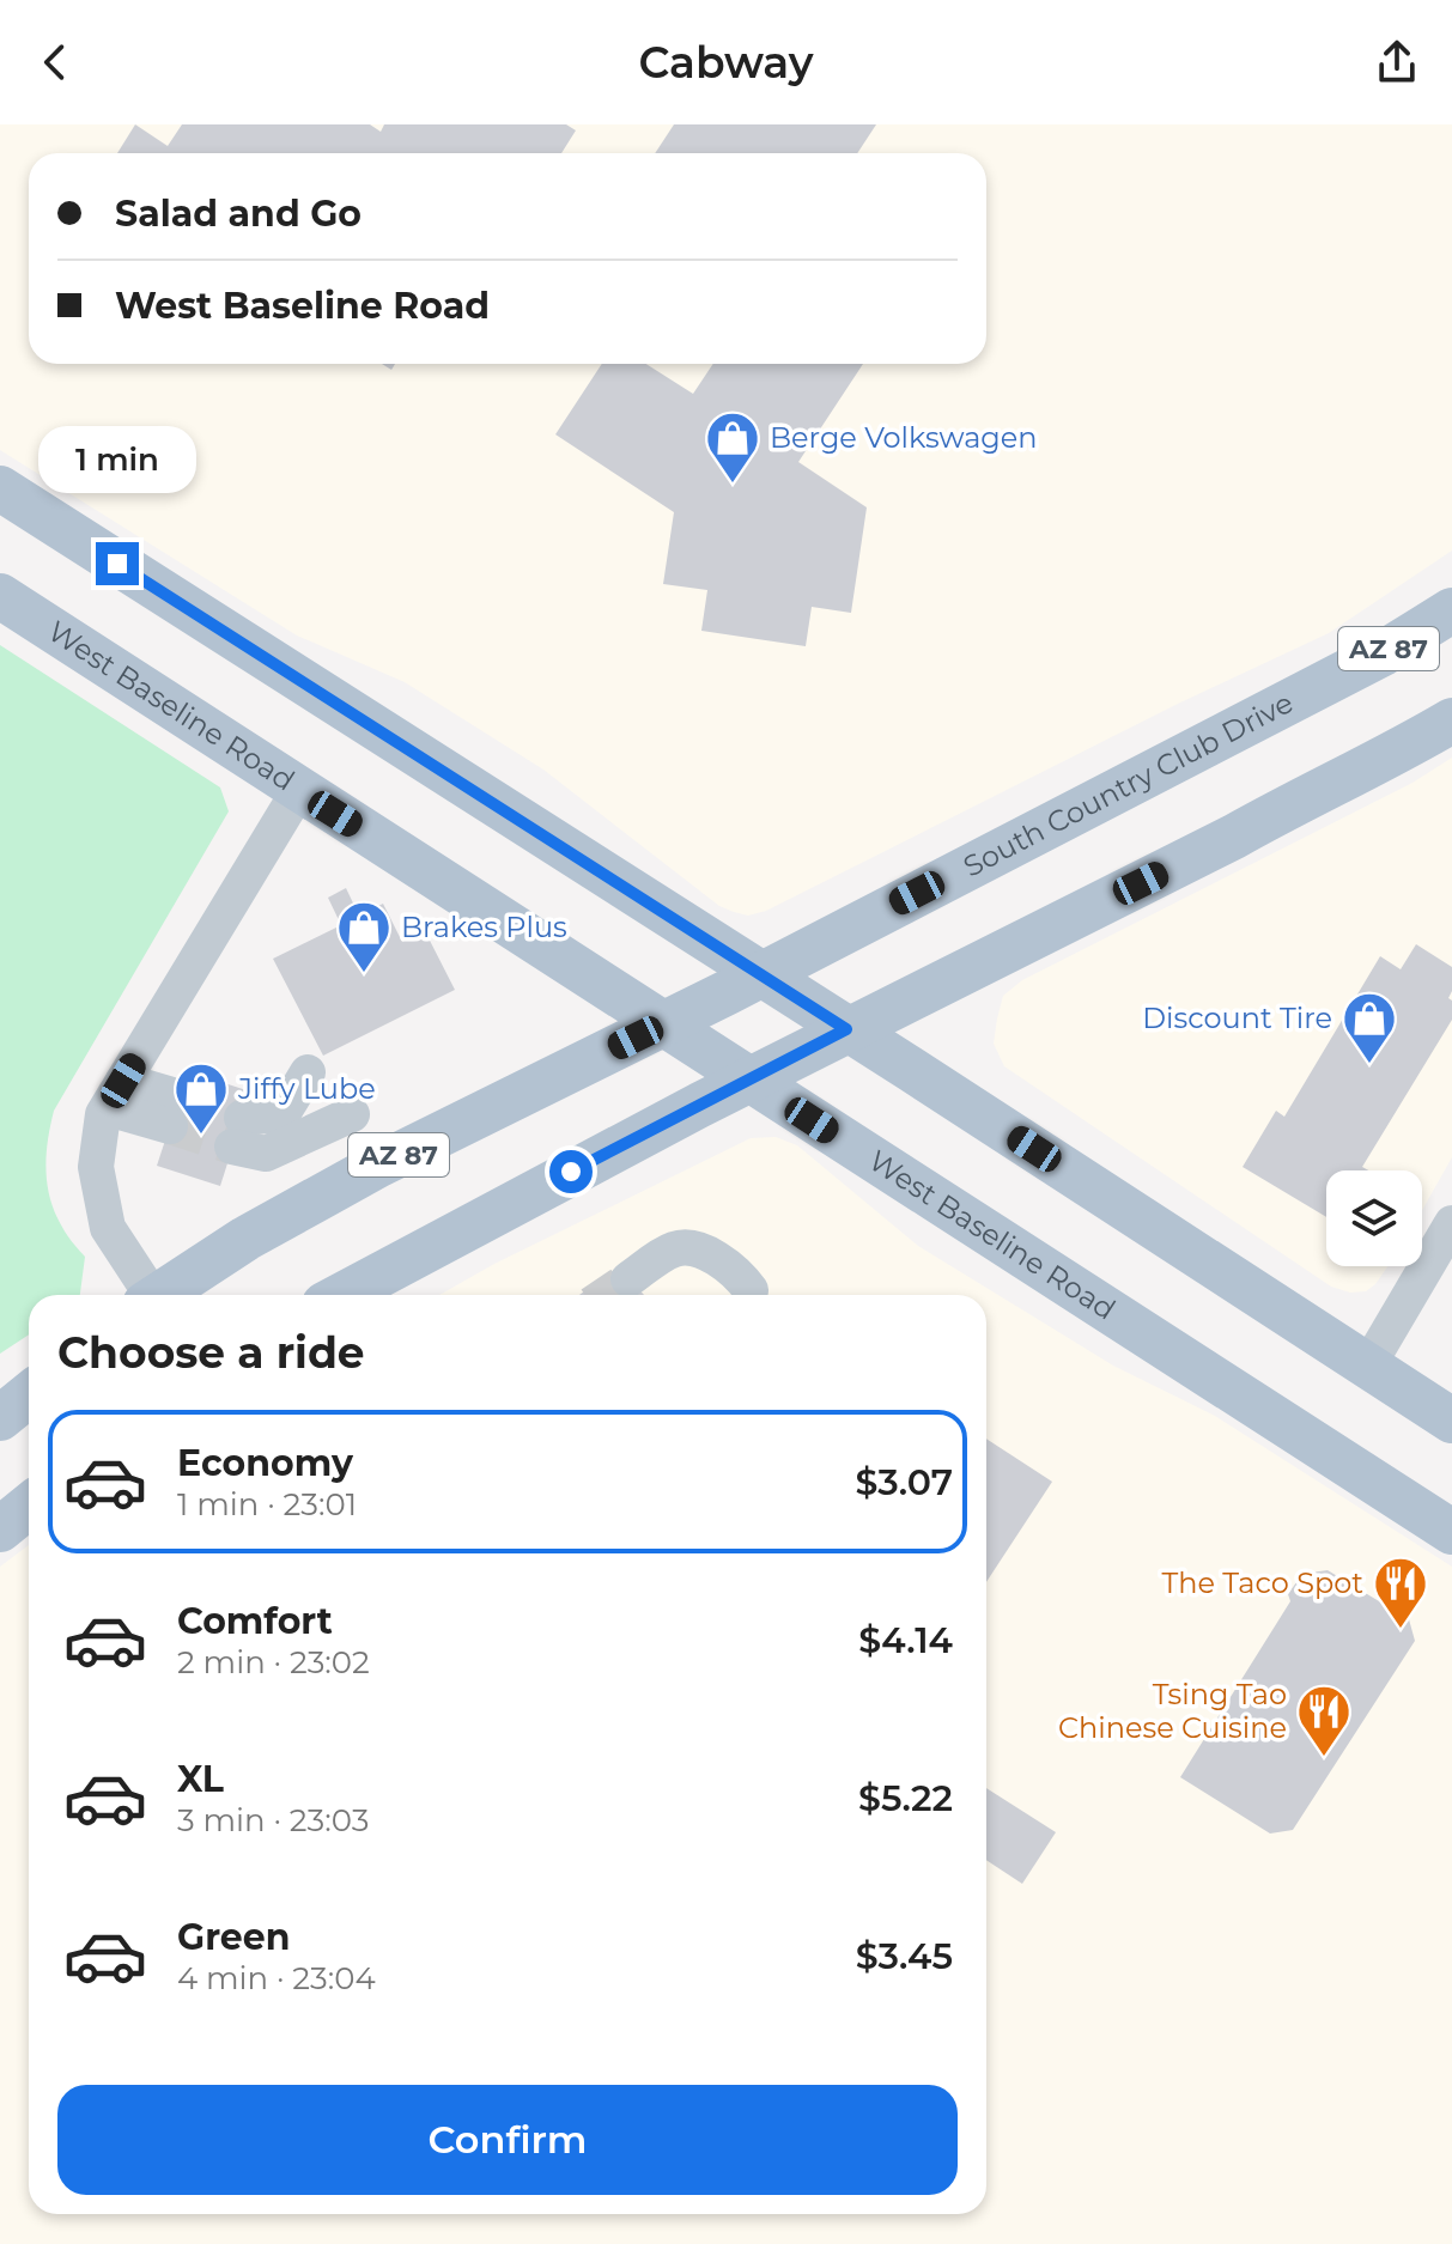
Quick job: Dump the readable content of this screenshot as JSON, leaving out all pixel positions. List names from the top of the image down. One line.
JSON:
{"streets":{"main road":["AZ 87","West Baseline Road","South Country Club Drive"]},"crossings":[["West Baseline Road","South Country Club Drive"]],"places":{"shop":["Berge Volkswagen","Brakes Plus","Discount Tire","Jiffy Lube"],"restaurant":["The Taco Spot","Tsing Tao Chinese Cuisine"]},"page":{"header":"Cabway","banner":["Salad and Go","West Baseline Road"],"bubble":"1 min","heading":"Choose a ride","list":[{"name":"Economy","note":"1 min · 23:01","value":"$3.07"},{"name":"Comfort","note":"2 min · 23:02","value":"$4.14"},{"name":"XL","note":"3 min · 23:03","value":"$5.22"},{"name":"Green","note":"4 min · 23:04","value":"$3.45"}],"buttons":"Confirm"}}
